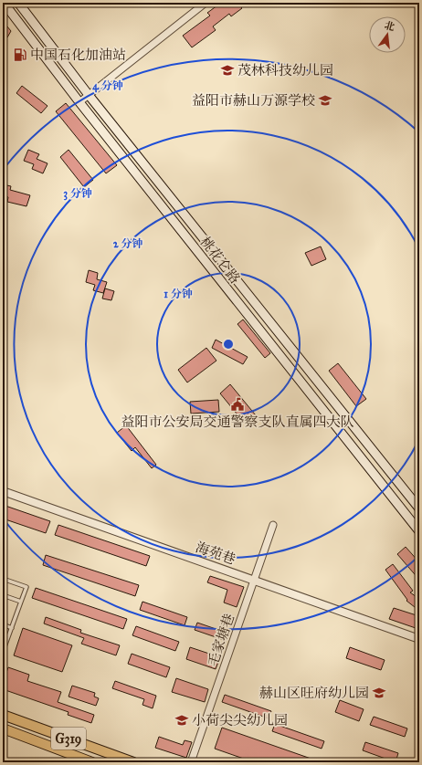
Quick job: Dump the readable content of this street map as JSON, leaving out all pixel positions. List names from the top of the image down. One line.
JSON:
{"streets":{"main road":["桃花仑路","G319"],"street":["海苑巷","毛家塘巷"]},"crossings":[["海苑巷","毛家塘巷"]],"places":{"fuel station":["中国石化加油站"],"school or university":["茂林科技幼儿园","益阳市赫山万源学校","赫山区旺府幼儿园","小荷尖尖幼儿园"],"public building":["益阳市公安局交通警察支队直属四大队"]},"north":"top","rings":["4 分钟","3 分钟","2 分钟","1 分钟"]}
